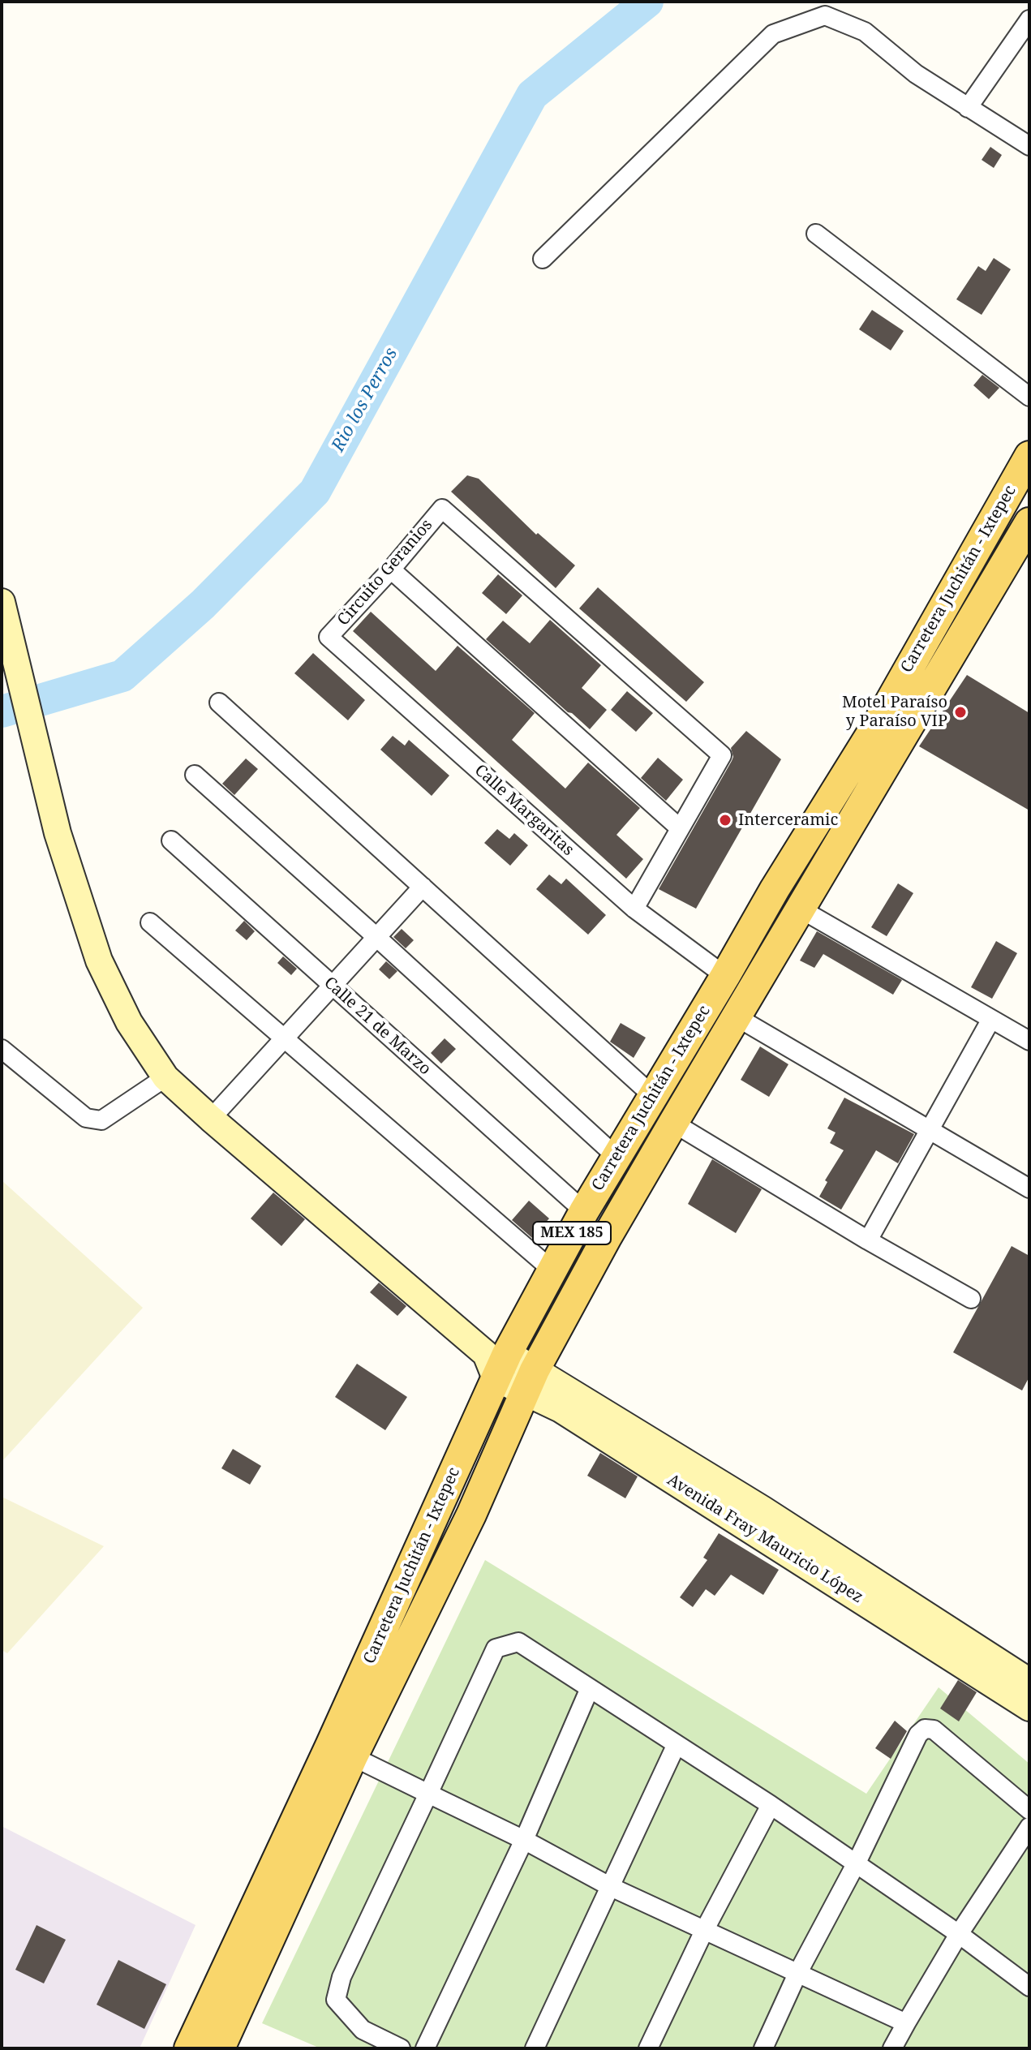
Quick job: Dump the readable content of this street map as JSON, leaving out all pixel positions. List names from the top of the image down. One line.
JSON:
{"streets":{"main road":["Carretera Juchitán - Ixtepec","MEX 185"],"street":["Circuito Geranios","Calle Margaritas","Calle 21 de Marzo","Avenida Fray Mauricio López"]},"crossings":[["Circuito Geranios","Calle Margaritas"],["Carretera Juchitán - Ixtepec","Calle Margaritas"],["Carretera Juchitán - Ixtepec","Calle 21 de Marzo"],["Carretera Juchitán - Ixtepec","Avenida Fray Mauricio López"]],"water":["Rio los Perros"],"places":["Motel Paraíso y Paraíso VIP","Interceramic"]}
